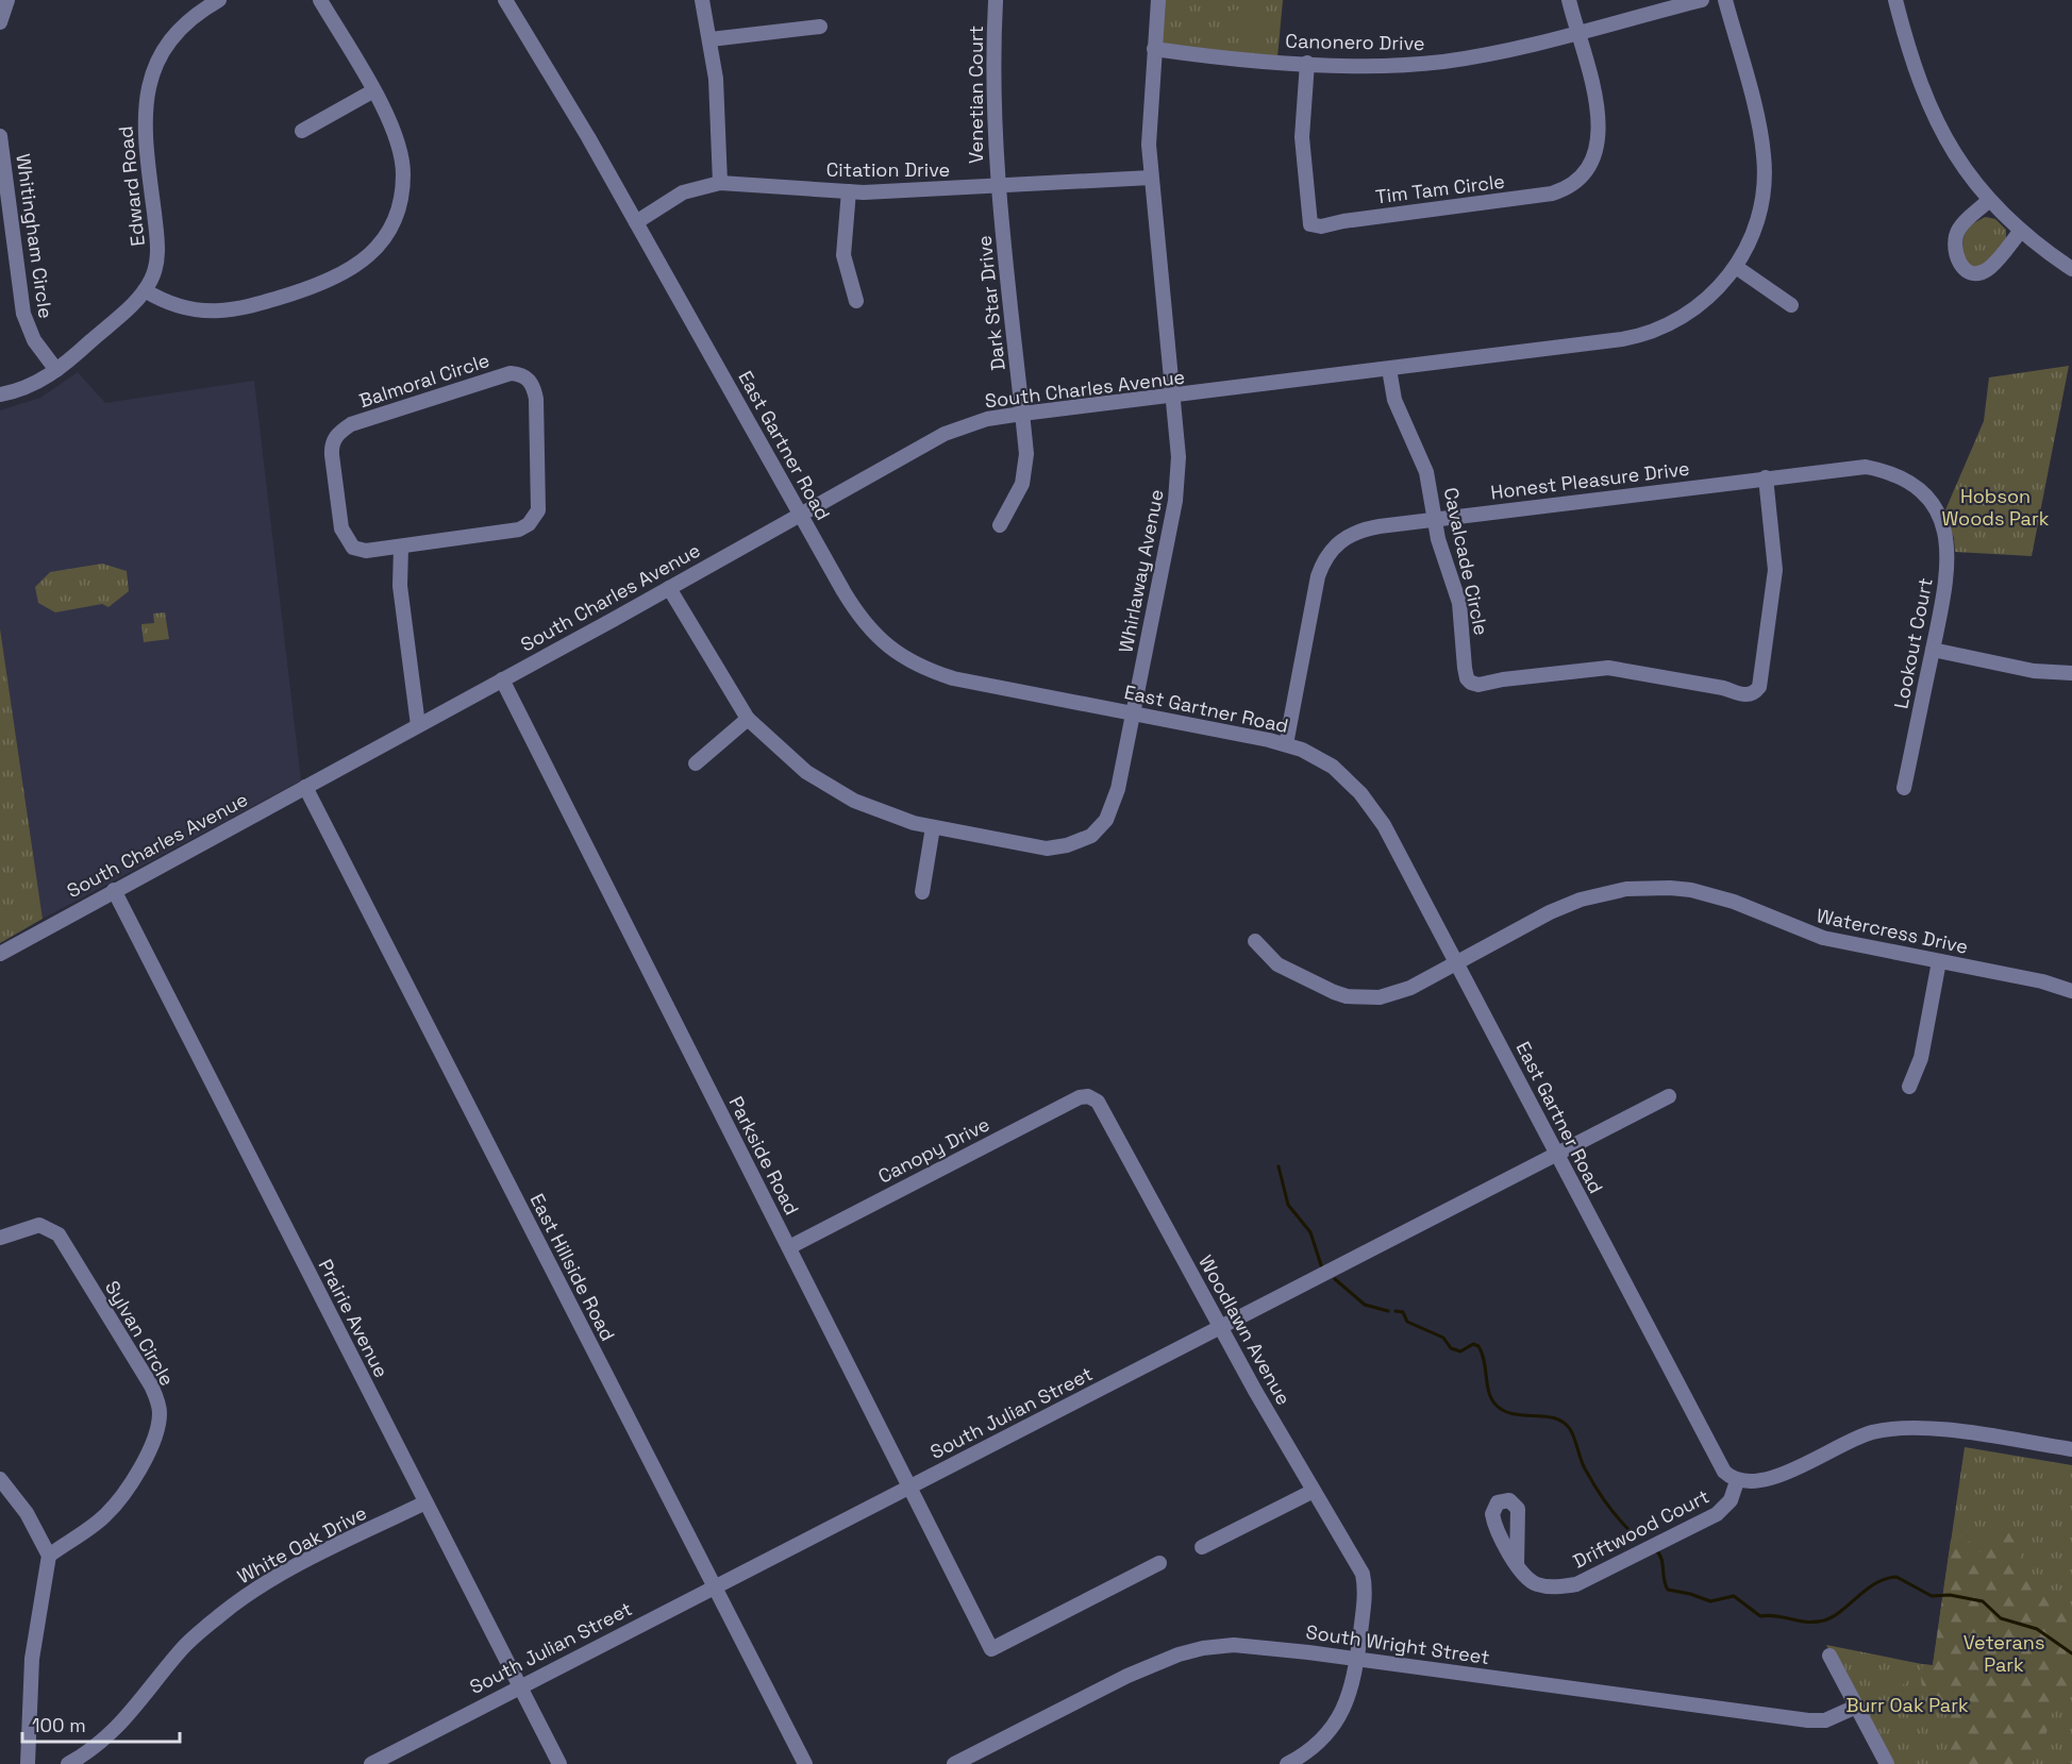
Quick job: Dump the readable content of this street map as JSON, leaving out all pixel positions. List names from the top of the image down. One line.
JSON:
{"streets":{"street":["Canonero Drive","Venetian Court","Citation Drive","Edward Road","Tim Tam Circle","Whitingham Circle","Dark Star Drive","Balmoral Circle","South Charles Avenue","East Gartner Road","Honest Pleasure Drive","Cavalcade Circle","Whirlaway Avenue","Lookout Court","Watercress Drive","Canopy Drive","Parkside Road","East Hillside Road","Prairie Avenue","Woodlawn Avenue","Sylvan Circle","South Julian Street","Driftwood Court","White Oak Drive","South Wright Street"]},"crossings":[["Canonero Drive","Tim Tam Circle"],["Canonero Drive","Whirlaway Avenue"],["Venetian Court","Citation Drive"],["Venetian Court","Dark Star Drive"],["Citation Drive","Dark Star Drive"],["Citation Drive","East Gartner Road"],["Citation Drive","Whirlaway Avenue"],["Edward Road","Whitingham Circle"],["Dark Star Drive","South Charles Avenue"],["South Charles Avenue","East Gartner Road"],["South Charles Avenue","Cavalcade Circle"],["South Charles Avenue","Whirlaway Avenue"],["South Charles Avenue","Parkside Road"],["South Charles Avenue","East Hillside Road"],["South Charles Avenue","Prairie Avenue"],["East Gartner Road","Honest Pleasure Drive"],["East Gartner Road","Whirlaway Avenue"],["East Gartner Road","Watercress Drive"],["East Gartner Road","South Julian Street"],["East Gartner Road","Driftwood Court"],["Honest Pleasure Drive","Cavalcade Circle"],["Honest Pleasure Drive","Lookout Court"],["Canopy Drive","Parkside Road"],["Canopy Drive","Woodlawn Avenue"],["Parkside Road","South Julian Street"],["East Hillside Road","South Julian Street"],["Prairie Avenue","South Julian Street"],["Prairie Avenue","White Oak Drive"],["Woodlawn Avenue","South Julian Street"],["Woodlawn Avenue","South Wright Street"]],"parks":["Hobson Woods Park","Veterans Park","Burr Oak Park"],"scale_bar":"100 m"}
